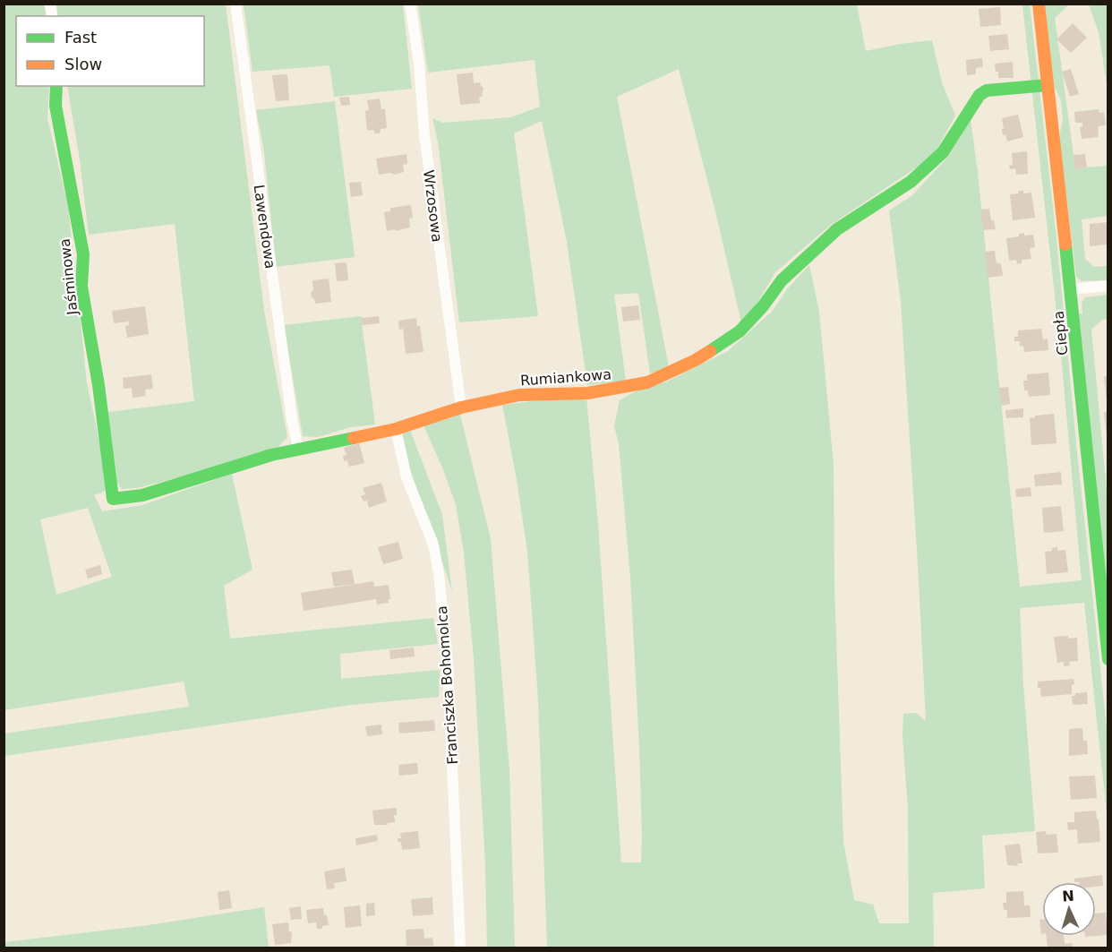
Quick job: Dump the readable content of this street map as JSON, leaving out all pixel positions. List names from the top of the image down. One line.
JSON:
{"streets":{"street":["Wrzosowa","Lawendowa","Jaśminowa","Ciepła","Rumiankowa","Franciszka Bohomolca"]},"crossings":[["Wrzosowa","Rumiankowa"],["Lawendowa","Rumiankowa"],["Jaśminowa","Rumiankowa"],["Ciepła","Rumiankowa"],["Rumiankowa","Franciszka Bohomolca"]],"legend":["Fast","Slow"],"north":"top"}
